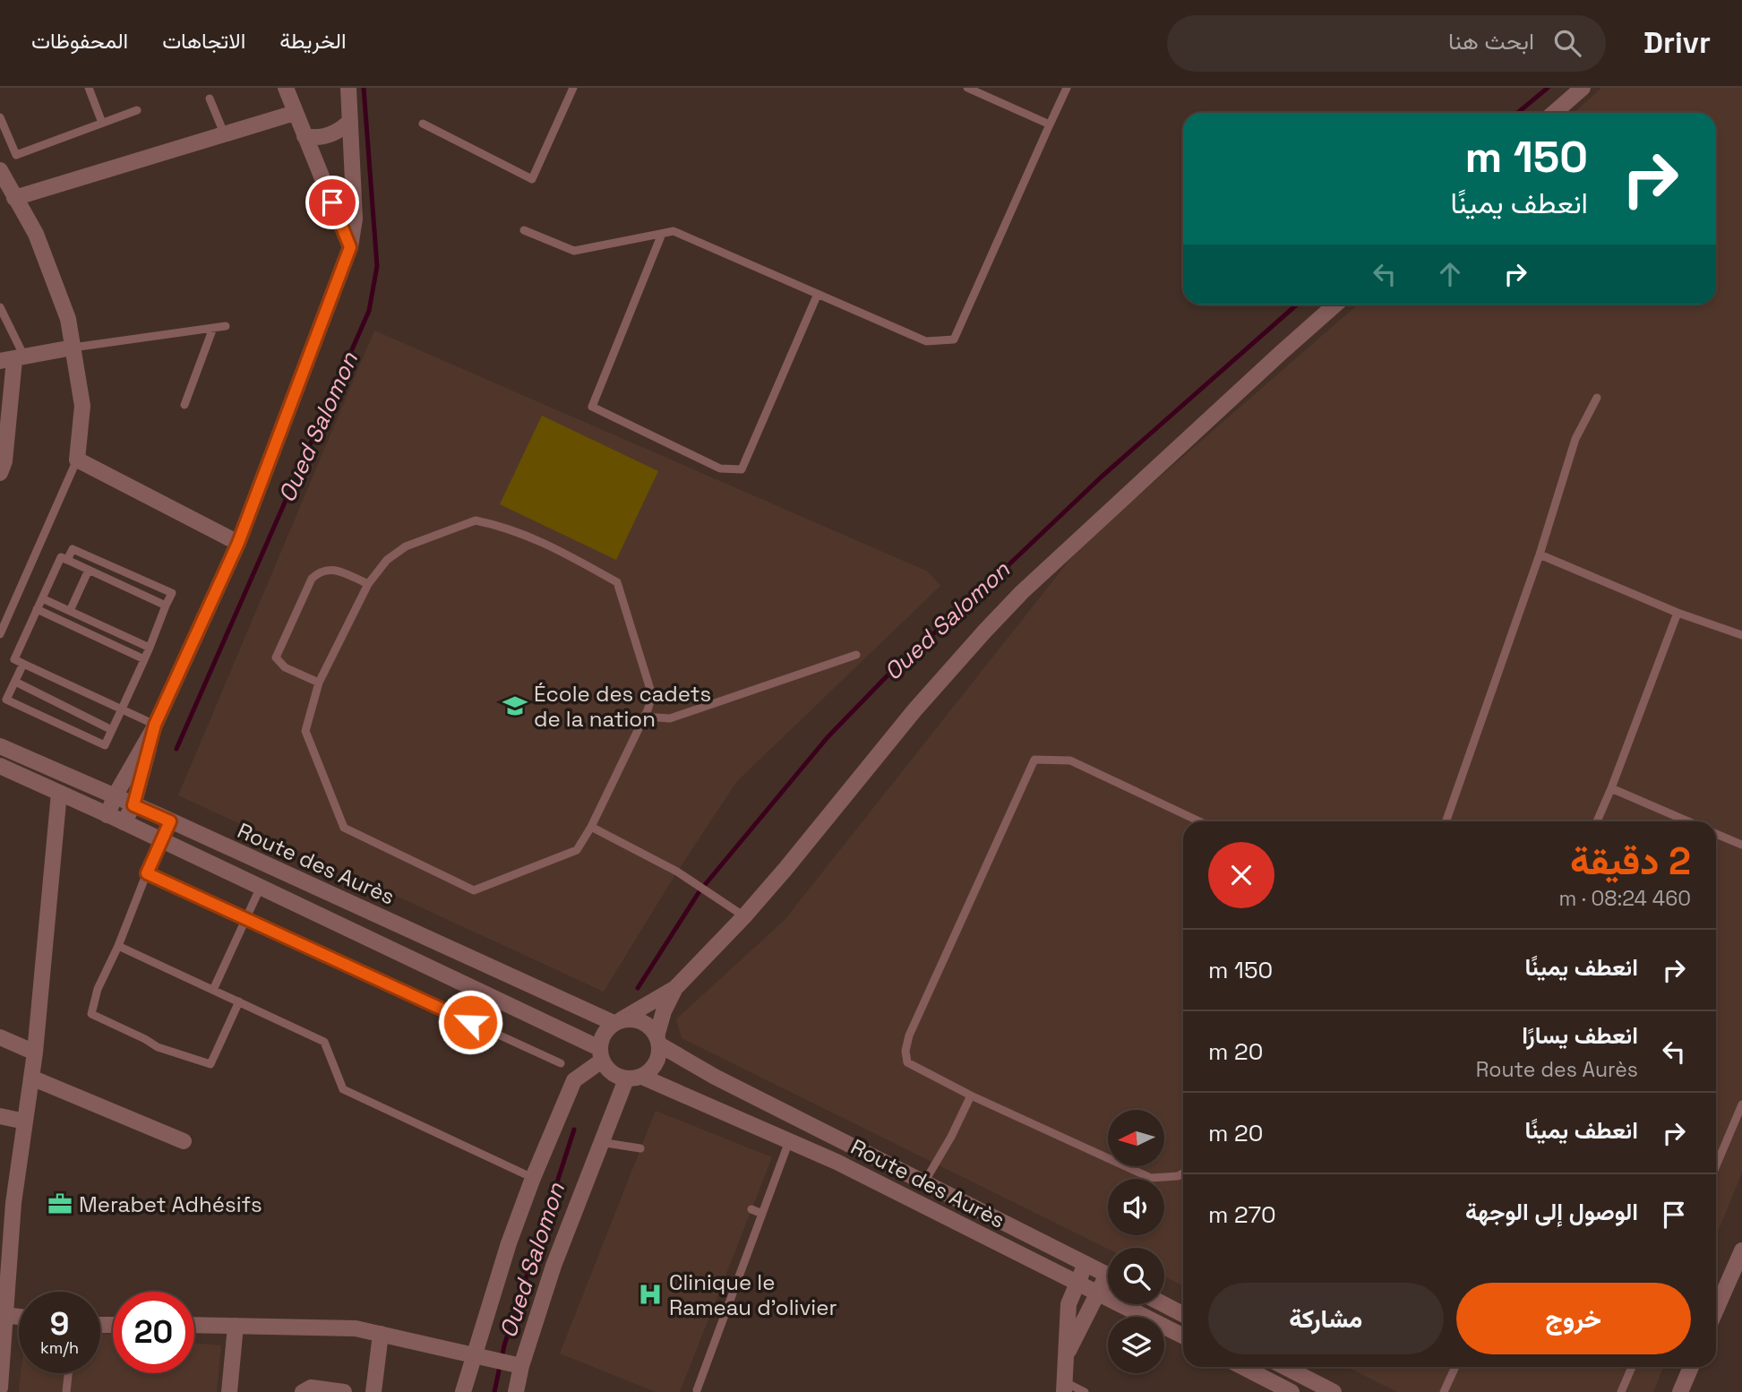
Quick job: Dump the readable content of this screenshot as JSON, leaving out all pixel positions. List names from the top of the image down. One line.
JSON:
{"streets":{"street":["Route des Aurès"]},"water":["Oued Salomon"],"places":{"school or university":["École des cadets de la nation"],"office":["Merabet Adhésifs"],"hospital":["Clinique le Rameau d'olivier"]},"north":"left","page":{"header":"Drivr","search":"ابحث هنا","nav":["الخريطة","الاتجاهات","المحفوظات"],"turn":["150 m","انعطف يمينًا"],"heading":["2 دقيقة","460 m · 08:24"],"list":[{"name":"انعطف يمينًا","value":"150 m"},{"name":"انعطف يسارًا","note":"Route des Aurès","value":"20 m"},{"name":"انعطف يمينًا","value":"20 m"},{"name":"الوصول إلى الوجهة","value":"270 m"}],"buttons":["خروج","مشاركة"],"speed":"9 km/h","limit":"20"}}
